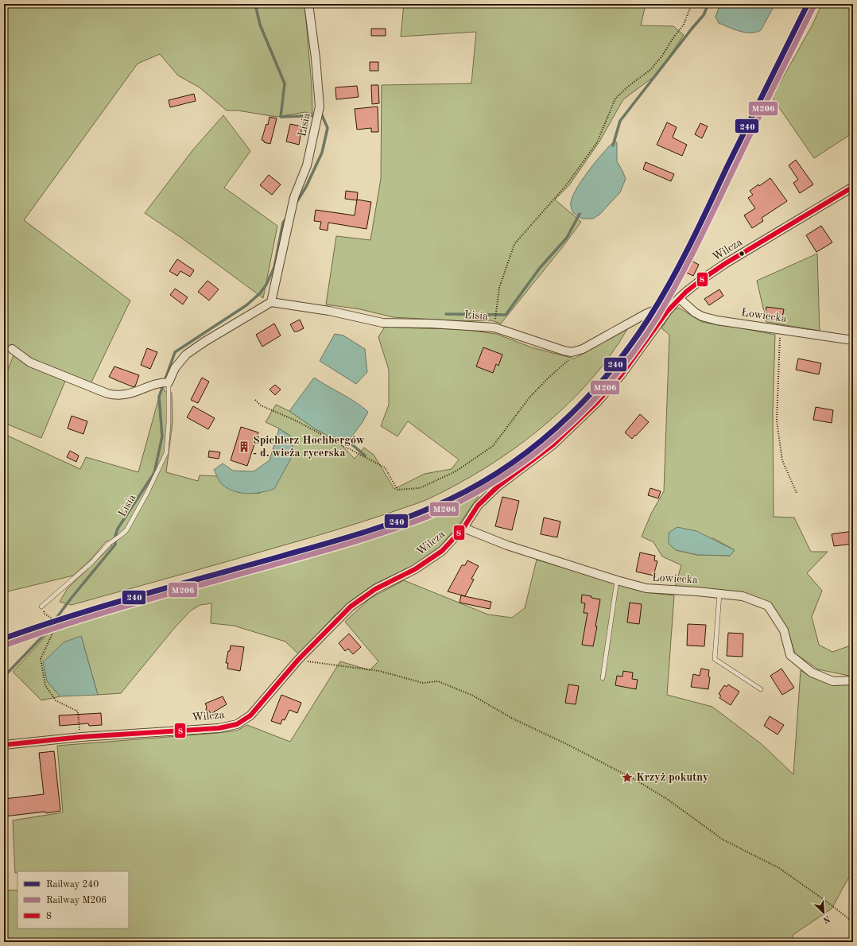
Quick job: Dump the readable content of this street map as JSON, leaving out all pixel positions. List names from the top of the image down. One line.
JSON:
{"streets":{"street":["Lisia","Wilcza","Łowiecka"]},"crossings":[["Lisia","Wilcza"],["Wilcza","Łowiecka"]],"places":{"building":["Spichlerz Hochbergów - d. wieża rycerska"],"place":["Krzyż pokutny"]},"lines":["rail line 240","rail line M206","transit line 8"],"legend":["Railway 240","Railway M206","8"],"north":"bottom right"}
